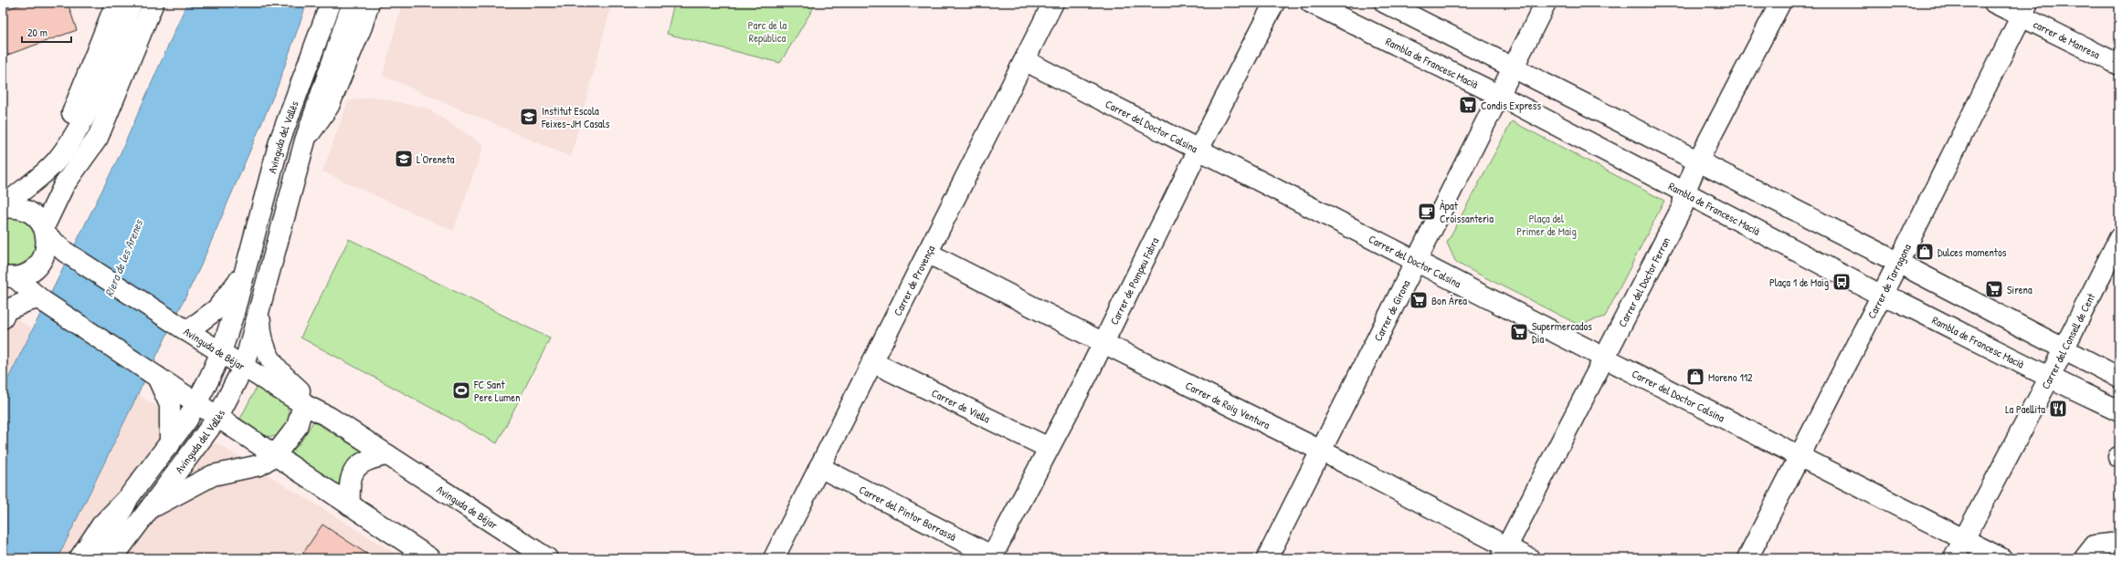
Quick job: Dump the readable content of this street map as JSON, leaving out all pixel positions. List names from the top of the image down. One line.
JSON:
{"streets":{"street":["carrer de Manresa","Rambla de Francesc Macià","Carrer del Doctor Calsina","Avinguda del Vallès","Carrer de Provença","Carrer de Pompeu Fabra","Carrer del Doctor Ferran","Carrer de Tarragona","Carrer de Girona","Carrer del Consell de Cent","Avinguda de Béjar","Carrer de Roig Ventura","Carrer de Viella","Carrer del Pintor Borrassà"]},"crossings":[["carrer de Manresa","Carrer de Tarragona"],["Rambla de Francesc Macià","Carrer del Doctor Ferran"],["Rambla de Francesc Macià","Carrer de Tarragona"],["Rambla de Francesc Macià","Carrer de Girona"],["Rambla de Francesc Macià","Carrer del Consell de Cent"],["Carrer del Doctor Calsina","Carrer de Provença"],["Carrer del Doctor Calsina","Carrer de Pompeu Fabra"],["Carrer del Doctor Calsina","Carrer del Doctor Ferran"],["Carrer del Doctor Calsina","Carrer de Tarragona"],["Carrer del Doctor Calsina","Carrer de Girona"],["Carrer del Doctor Calsina","Carrer del Consell de Cent"],["Avinguda del Vallès","Avinguda de Béjar"],["Carrer de Provença","Carrer de Roig Ventura"],["Carrer de Provença","Carrer de Viella"],["Carrer de Provença","Carrer del Pintor Borrassà"],["Carrer de Pompeu Fabra","Carrer de Roig Ventura"],["Carrer de Pompeu Fabra","Carrer de Viella"],["Carrer de Pompeu Fabra","Carrer del Pintor Borrassà"],["Carrer del Doctor Ferran","Carrer de Roig Ventura"],["Carrer de Girona","Carrer de Roig Ventura"]],"water":["Riera de les Arenes"],"parks":["Parc de la República","Plaça del Primer de Maig"],"places":{"supermarket":["Condis Express","Sirena","Bon Àrea","Supermercados Dia"],"school or university":["Institut Escola Feixes-JM Casals","L'Oreneta"],"cafe":["Àpat Croissanteria"],"shop":["Dulces momentos","Moreno 112"],"bus stop":["Plaça 1 de Maig"],"sports":["FC Sant Pere Lumen"],"restaurant":["La Paellita"]},"scale_bar":"20 m"}
